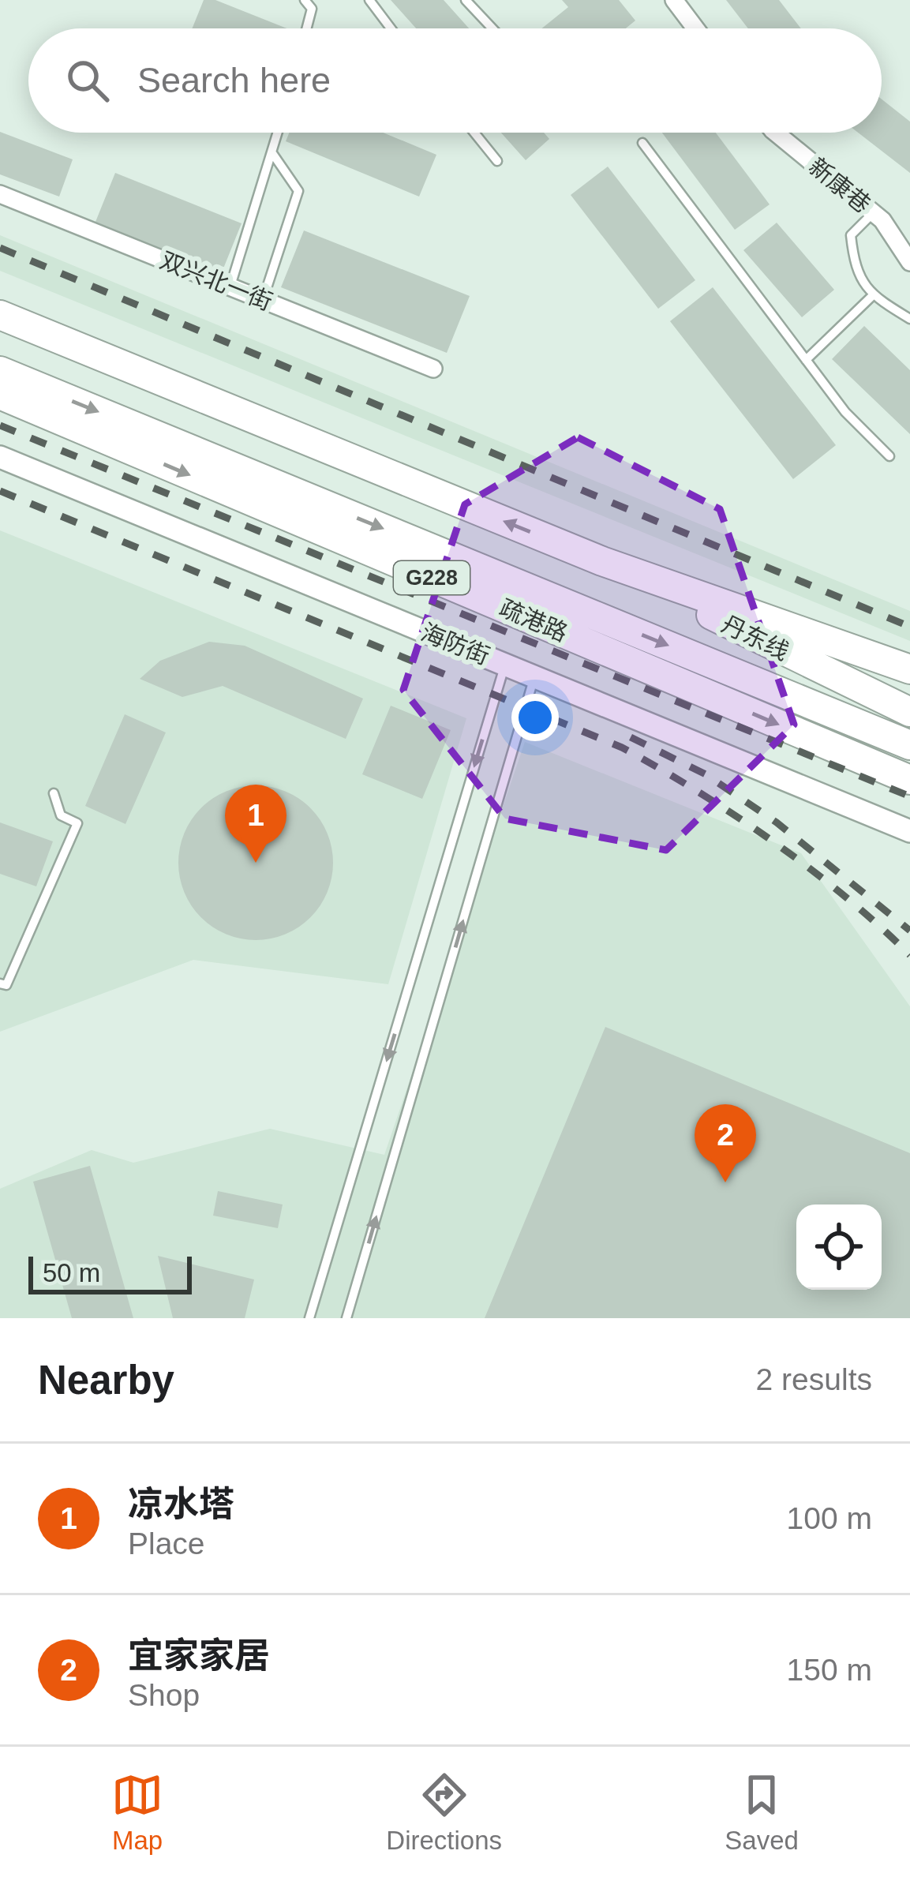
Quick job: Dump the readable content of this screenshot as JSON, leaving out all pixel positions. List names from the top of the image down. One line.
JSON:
{"streets":{"highway":["G228","疏港路","丹东线"],"street":["新康巷","双兴北一街","海防街"]},"scale_bar":"50 m","page":{"search":"Search here","pins":["1","2"],"scale":"50 m","heading":["Nearby","2 results"],"list":[{"mark":"1","name":"凉水塔","note":"Place","value":"100 m"},{"mark":"2","name":"宜家家居","note":"Shop","value":"150 m"}],"nav":["Map","Directions","Saved"]}}
